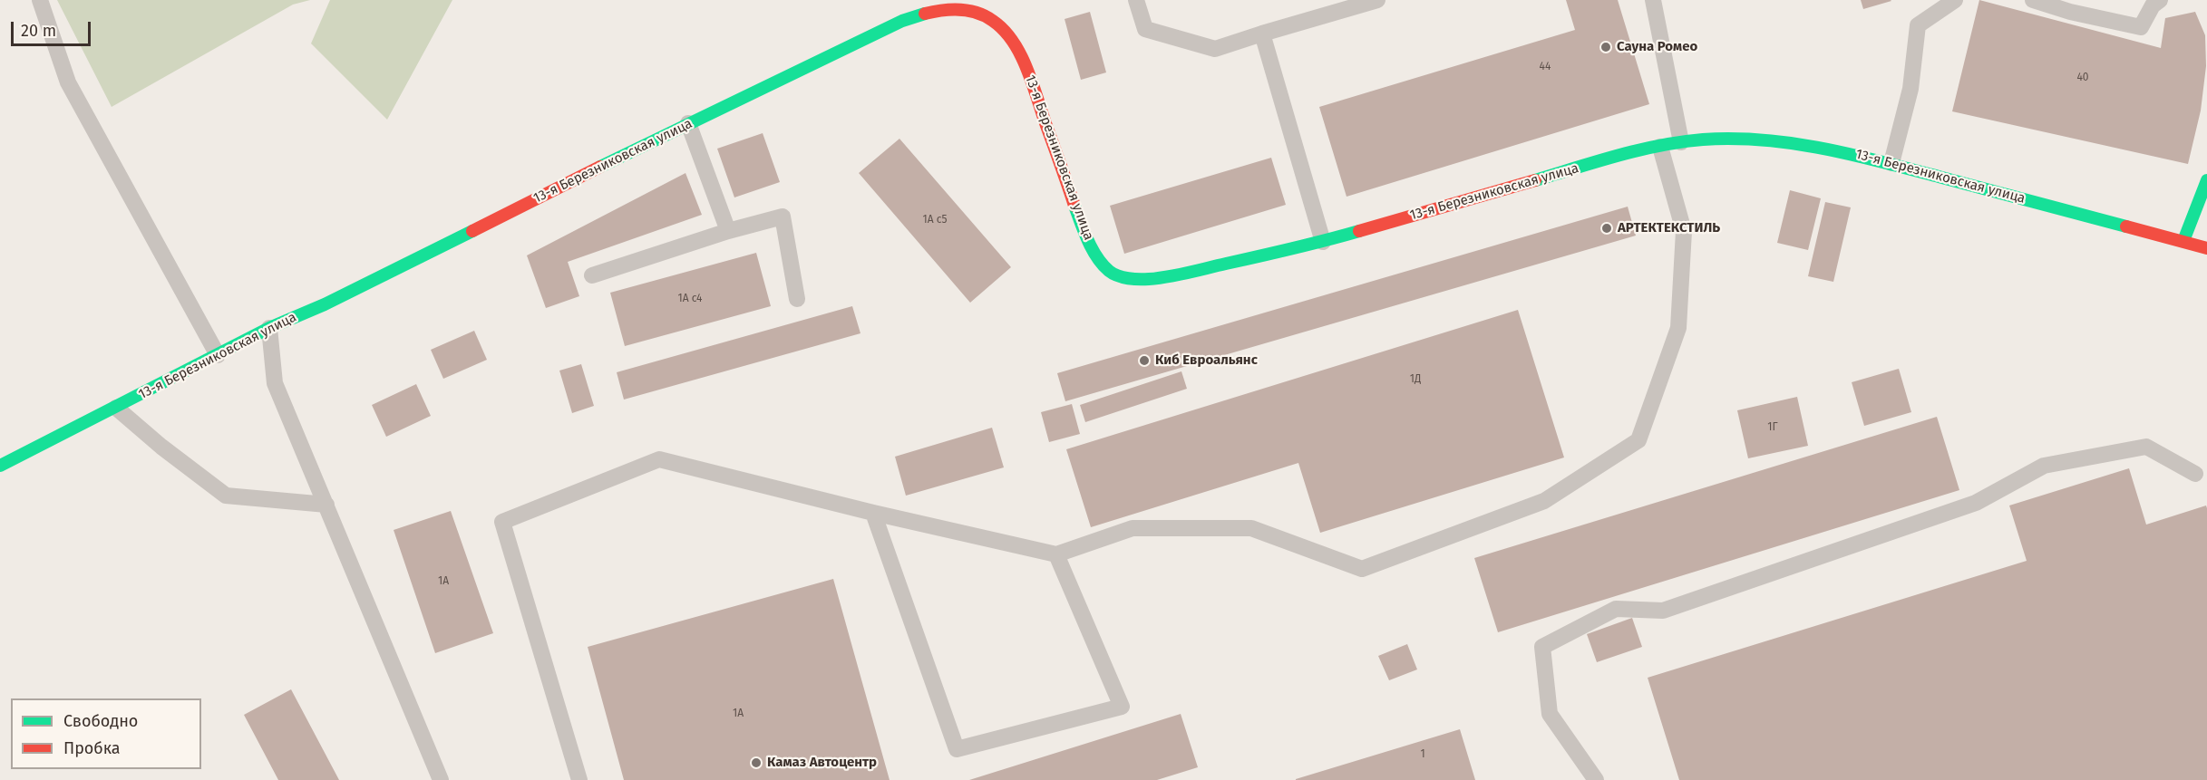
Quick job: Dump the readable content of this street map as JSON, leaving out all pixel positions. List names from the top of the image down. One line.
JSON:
{"streets":{"street":["13-я Березниковская улица"]},"places":["Сауна Ромео","АРТЕКТЕКСТИЛЬ","Киб Евроальянс","Камаз Автоцентр"],"house_numbers":["44","40","1А с5","1А с4","1Д","1Г","1А","1А","1"],"legend":["Свободно","Пробка"],"scale_bar":"20 m"}
